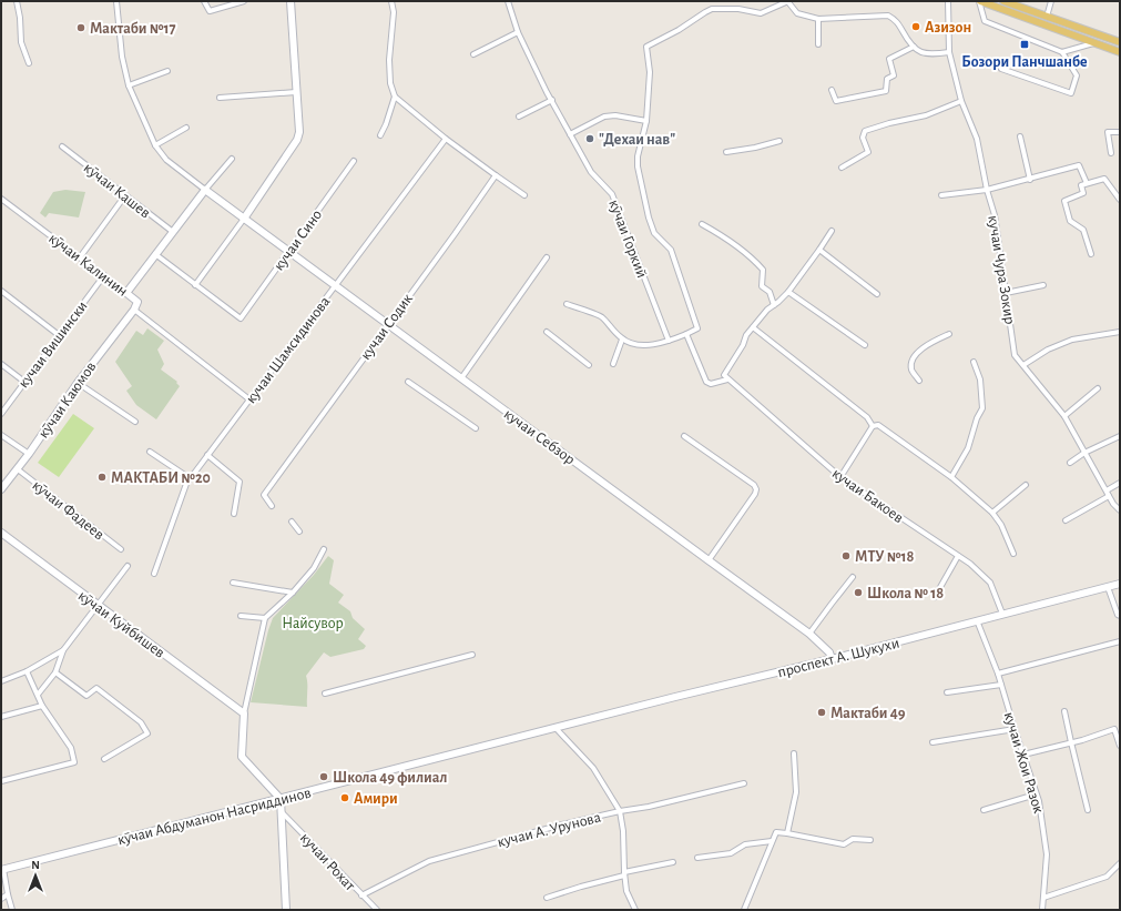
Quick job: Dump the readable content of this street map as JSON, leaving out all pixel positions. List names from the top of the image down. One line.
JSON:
{"streets":{"main road":["кӯчаи Калинин","кӯчаи Каюмов","кучаи Себзор","кӯчаи Куйбишев","проспект А. Шукухи","кӯчаи Абдуманон Насриддинов"],"street":["кӯчаи Кашев","кӯчаи Горкий","кучаи Сино","кучаи Чура Зокир","кучаи Содик","кучаи Вишински","кучаи Шамсидинова","кучаи Бакоев","кӯчаи Фадеев","кучаи Жои Разок","кучаи А. Урунова","кучаи Рохат"]},"crossings":[["кучаи Сино","кучаи Себзор"],["кӯчаи Калинин","кучаи Вишински"],["кӯчаи Калинин","кучаи Шамсидинова"],["кӯчаи Калинин","кӯчаи Каюмов"],["кучаи Содик","кучаи Себзор"],["кучаи Шамсидинова","кучаи Себзор"],["кӯчаи Каюмов","кӯчаи Фадеев"],["кучаи Себзор","проспект А. Шукухи"],["кучаи Бакоев","проспект А. Шукухи"],["проспект А. Шукухи","кучаи Жои Разок"],["проспект А. Шукухи","кӯчаи Абдуманон Насриддинов"],["кучаи А. Урунова","кучаи Рохат"]],"parks":["Найсувор"],"places":{"other":["Азизон","Мактаби №17","\"Дехаи нав\"","МАКТАБИ №20","МТУ №18","Школа № 18","Мактаби 49","Школа 49 филиал","Амири"],"transit":["Бозори Панчшанбе"]},"north":"top"}
